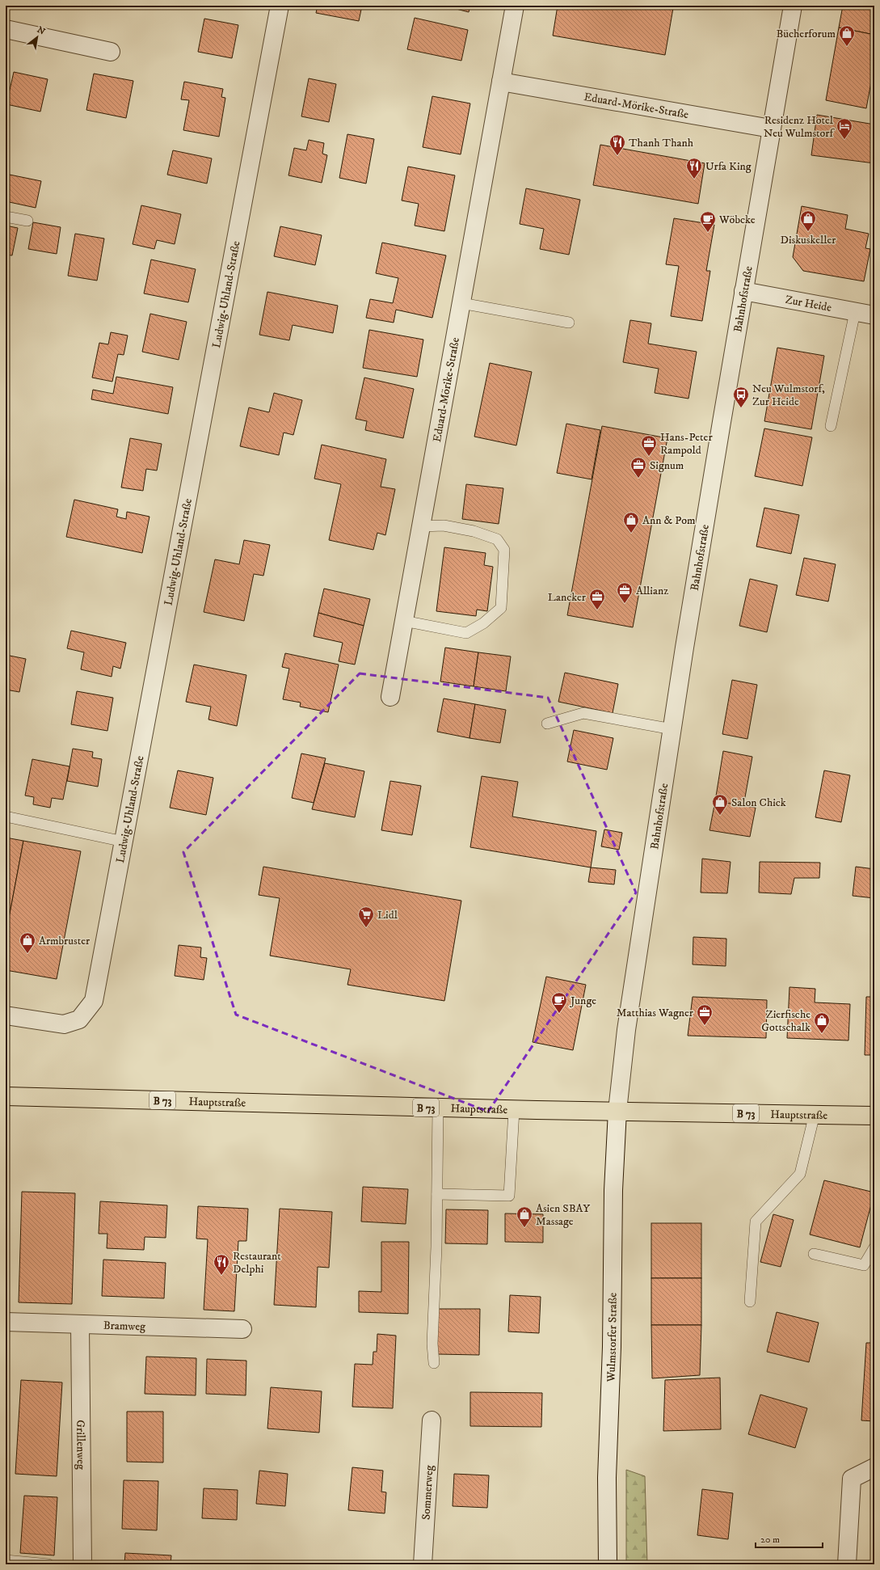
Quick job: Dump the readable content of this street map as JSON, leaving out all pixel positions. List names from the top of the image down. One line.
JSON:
{"streets":{"main road":["B 73","Hauptstraße"],"street":["Eduard-Mörike-Straße","Ludwig-Uhland-Straße","Bahnhofstraße","Zur Heide","Bramweg","Wulmstorfer Straße","Grillenweg","Sommerweg"]},"crossings":[["Eduard-Mörike-Straße","Bahnhofstraße"],["Bahnhofstraße","Zur Heide"],["Bahnhofstraße","Hauptstraße"],["Bahnhofstraße","Wulmstorfer Straße"],["Hauptstraße","Wulmstorfer Straße"],["Bramweg","Grillenweg"]],"places":{"shop":["Bücherforum","Diskuskeller","Ann & Pom","Salon Chick","Armbruster","Zierfische Gottschalk","Asien SBAY Massage"],"hotel":["Residenz Hotel Neu Wulmstorf"],"restaurant":["Thanh Thanh","Urfa King","Restaurant Delphi"],"cafe":["Wöbcke","Junge"],"bus stop":["Neu Wulmstorf, Zur Heide"],"office":["Hans-Peter Rampold","Signum","Allianz","Lancker","Matthias Wagner"],"supermarket":["Lidl"]},"scale_bar":"20 m","north":"top right"}
